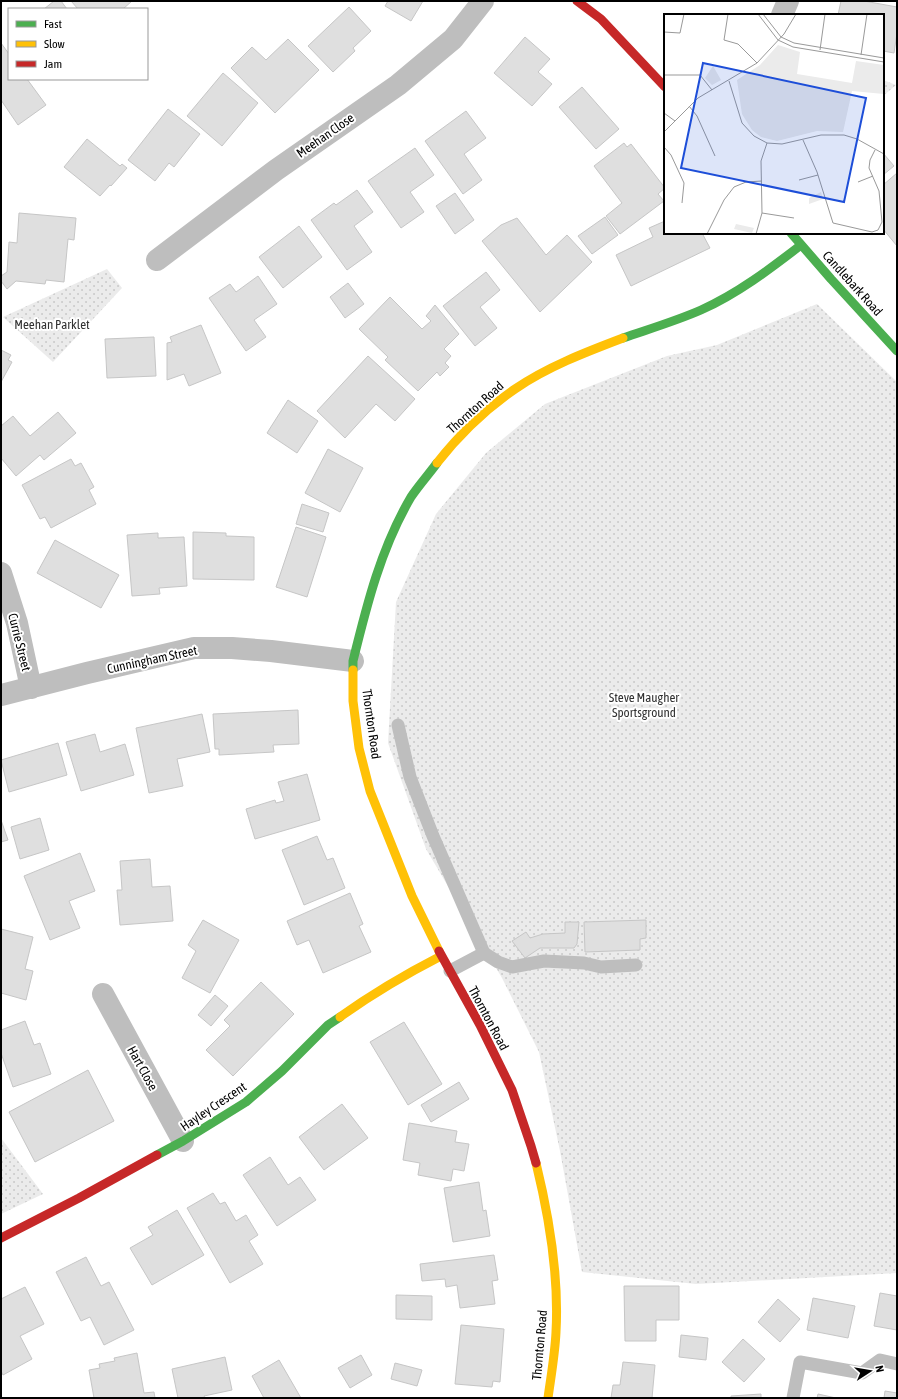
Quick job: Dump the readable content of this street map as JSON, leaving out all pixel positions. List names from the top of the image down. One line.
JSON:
{"streets":{"street":["Meehan Close","Candlebark Road","Thornton Road","Currie Street","Cunningham Street","Hart Close","Hayley Crescent"]},"crossings":[["Candlebark Road","Thornton Road"],["Thornton Road","Cunningham Street"],["Thornton Road","Hayley Crescent"],["Currie Street","Cunningham Street"],["Hart Close","Hayley Crescent"]],"parks":["Meehan Parklet","Steve Maugher Sportsground"],"legend":["Fast","Slow","Jam"],"north":"right"}
